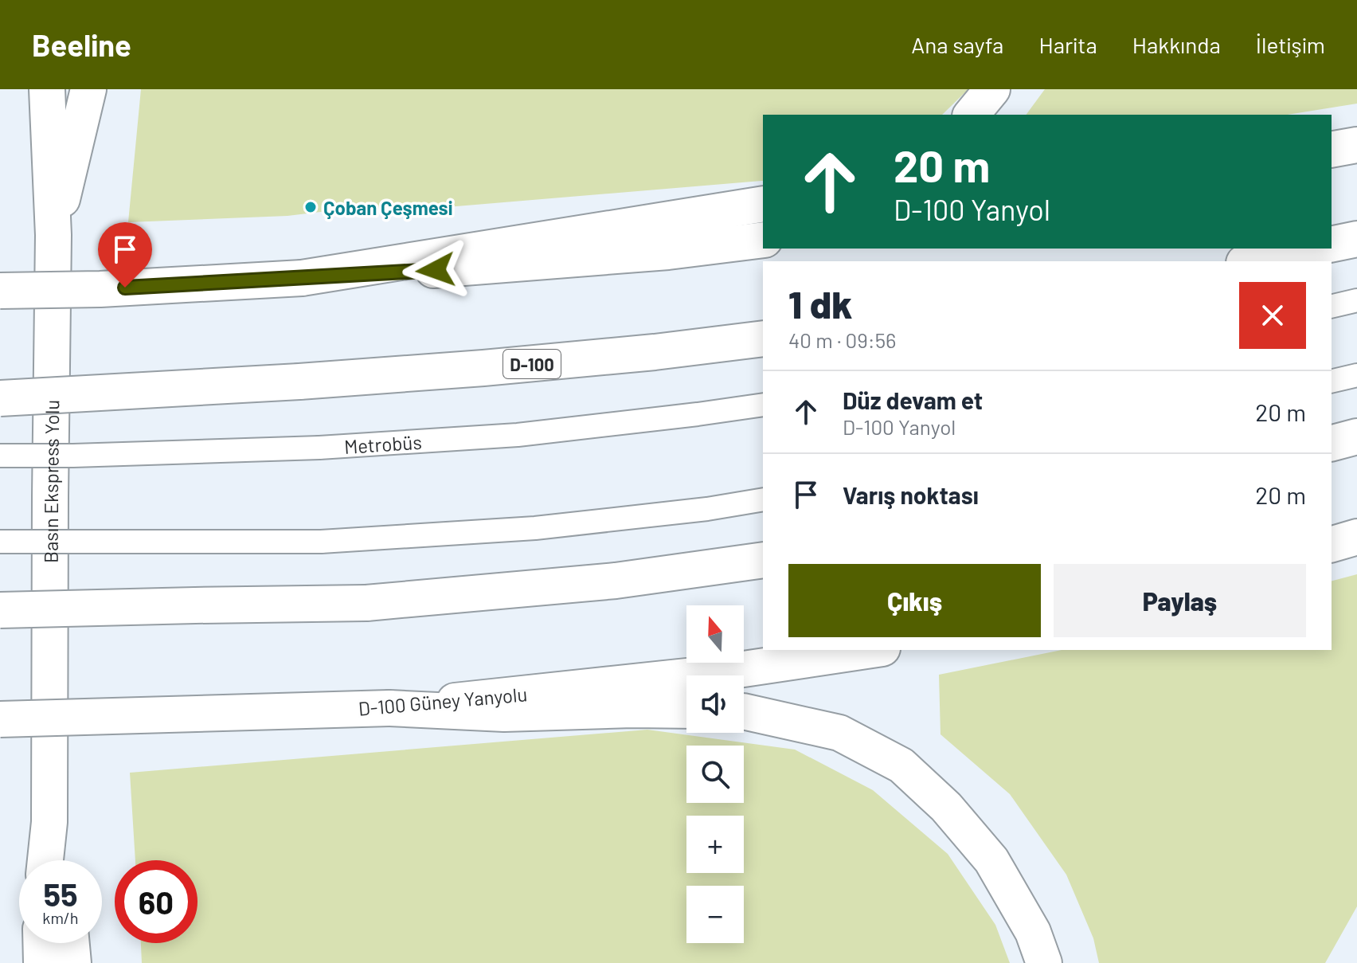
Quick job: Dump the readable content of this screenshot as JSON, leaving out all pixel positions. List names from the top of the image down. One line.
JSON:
{"streets":{"main road":["D-100","Basın Ekspress Yolu","D-100 Güney Yanyolu"],"lane":["Metrobüs"]},"places":["Çoban Çeşmesi"],"north":"top","page":{"header":"Beeline","nav":["Ana sayfa","Harita","Hakkında","İletişim"],"turn":["20 m","D-100 Yanyol"],"heading":["1 dk","40 m · 09:56"],"list":[{"name":"Düz devam et","note":"D-100 Yanyol","value":"20 m"},{"name":"Varış noktası","value":"20 m"}],"buttons":["Çıkış","Paylaş"],"map_buttons":["+","−"],"speed":"55 km/h","limit":"60"}}
